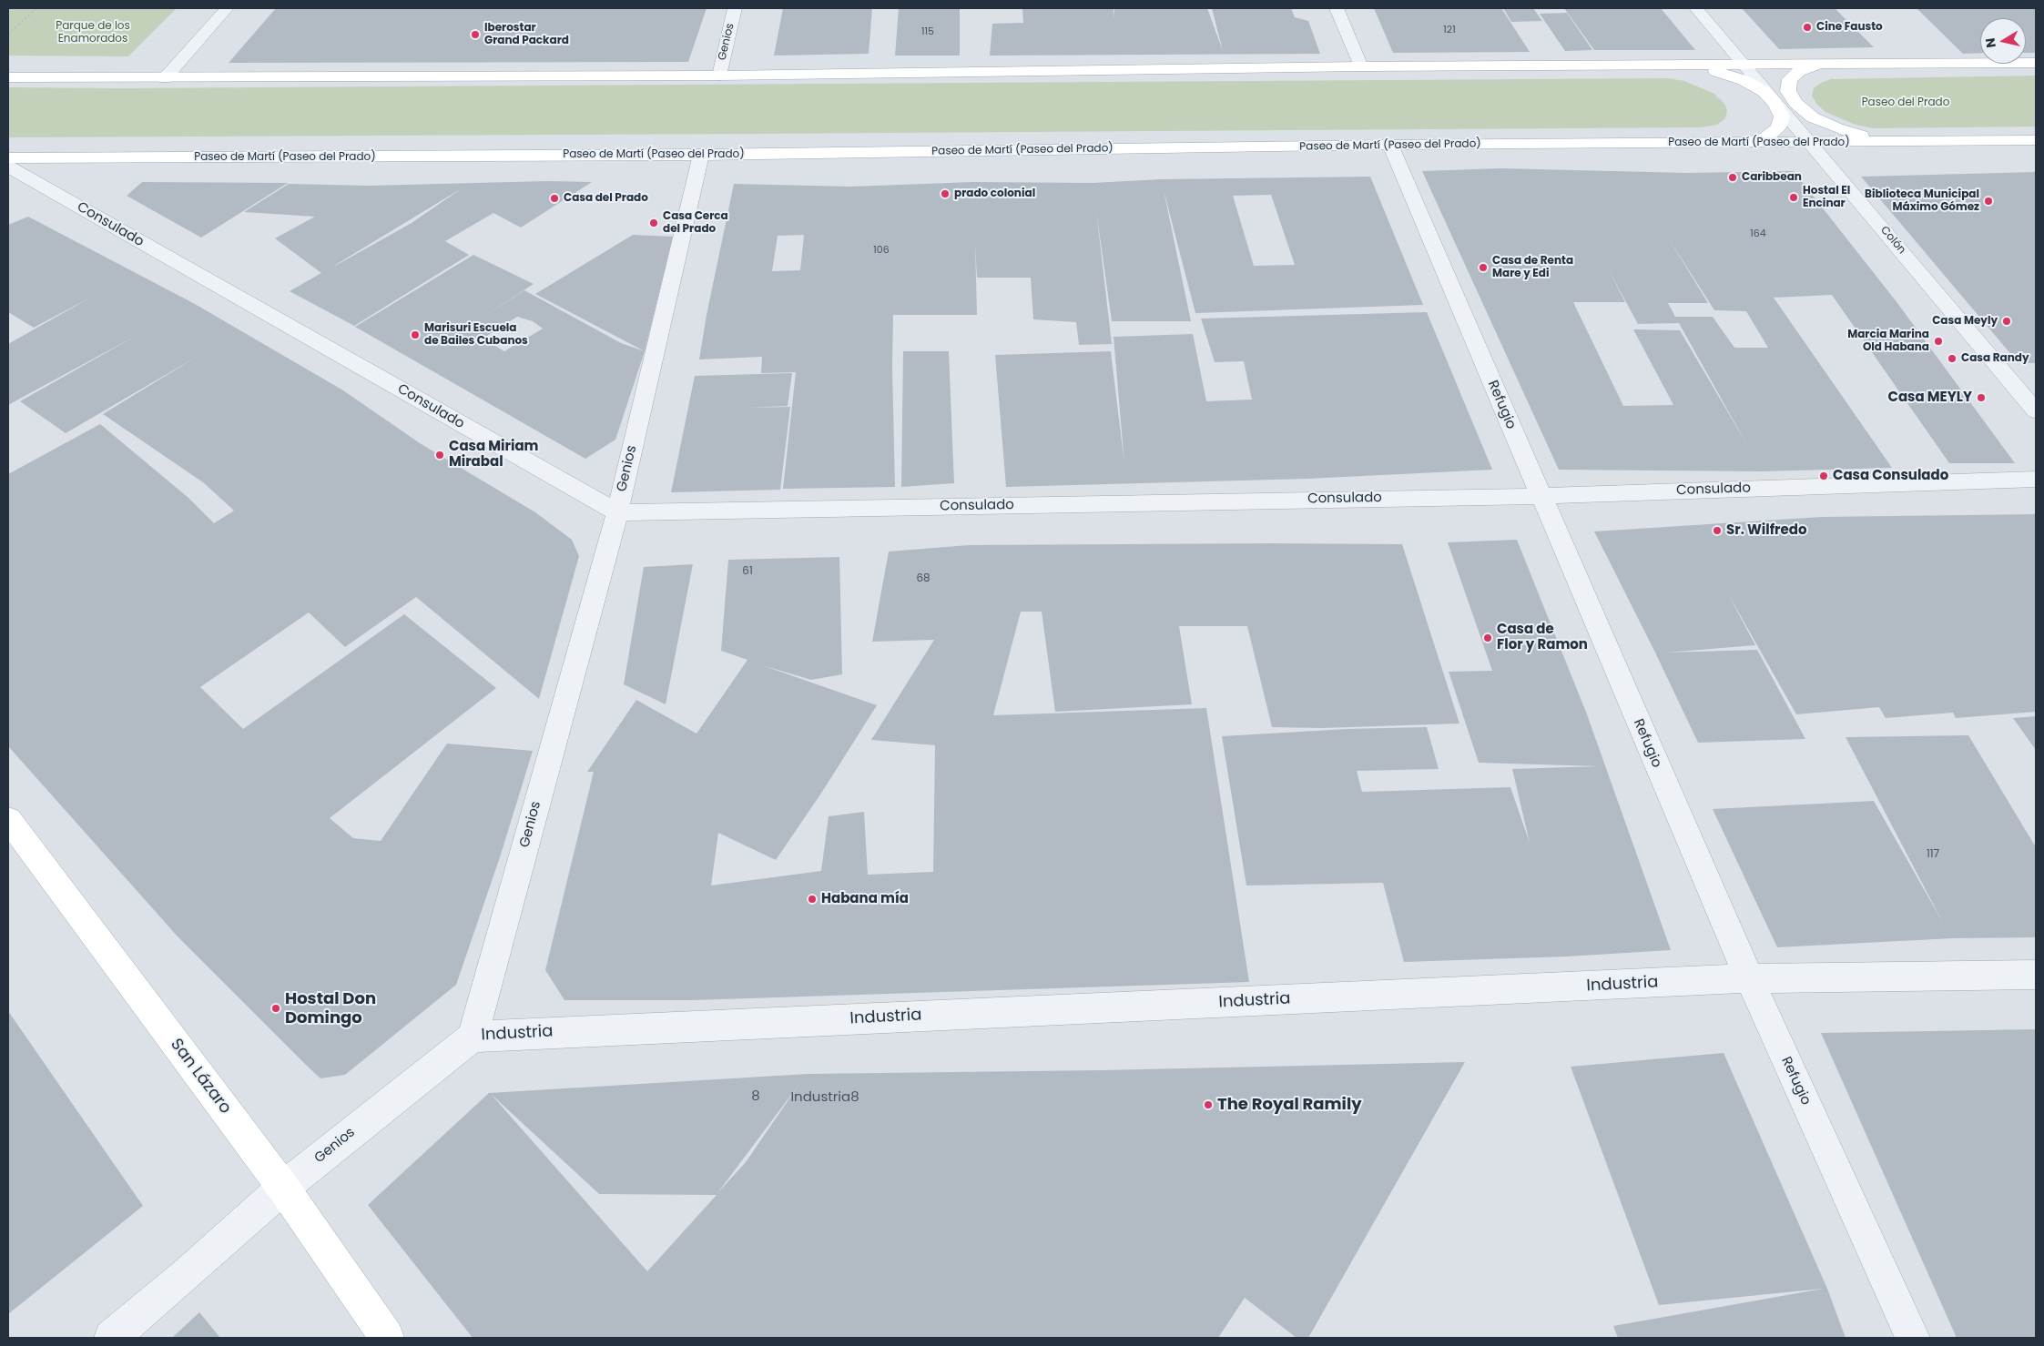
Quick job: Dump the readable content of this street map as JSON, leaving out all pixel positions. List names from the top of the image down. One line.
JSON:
{"streets":{"main road":["Paseo de Martí (Paseo del Prado)","San Lázaro"],"street":["Genios","Consulado","Colón","Refugio","Industria"]},"crossings":[["Genios","Paseo de Martí (Paseo del Prado)"],["Genios","Consulado"],["Genios","Industria"],["Genios","San Lázaro"],["Paseo de Martí (Paseo del Prado)","Colón"],["Paseo de Martí (Paseo del Prado)","Refugio"],["Consulado","Refugio"],["Refugio","Industria"]],"parks":["Parque de los Enamorados","Paseo del Prado"],"places":["Cine Fausto","Iberostar Grand Packard","Caribbean","prado colonial","Hostal El Encinar","Casa del Prado","Biblioteca Municipal Máximo Gómez","Casa Cerca del Prado","Casa de Renta Mare y Edi","Casa Meyly","Marisuri Escuela de Bailes Cubanos","Marcia Marina Old Habana","Casa Randy","Casa MEYLY","Casa Miriam Mirabal","Casa Consulado","Sr. Wilfredo","Casa de Flor y Ramon","Habana mía","Hostal Don Domingo","The Royal Ramily"],"house_numbers":["121","115","164","106","61","68","117","8","Industria8"],"north":"left"}
